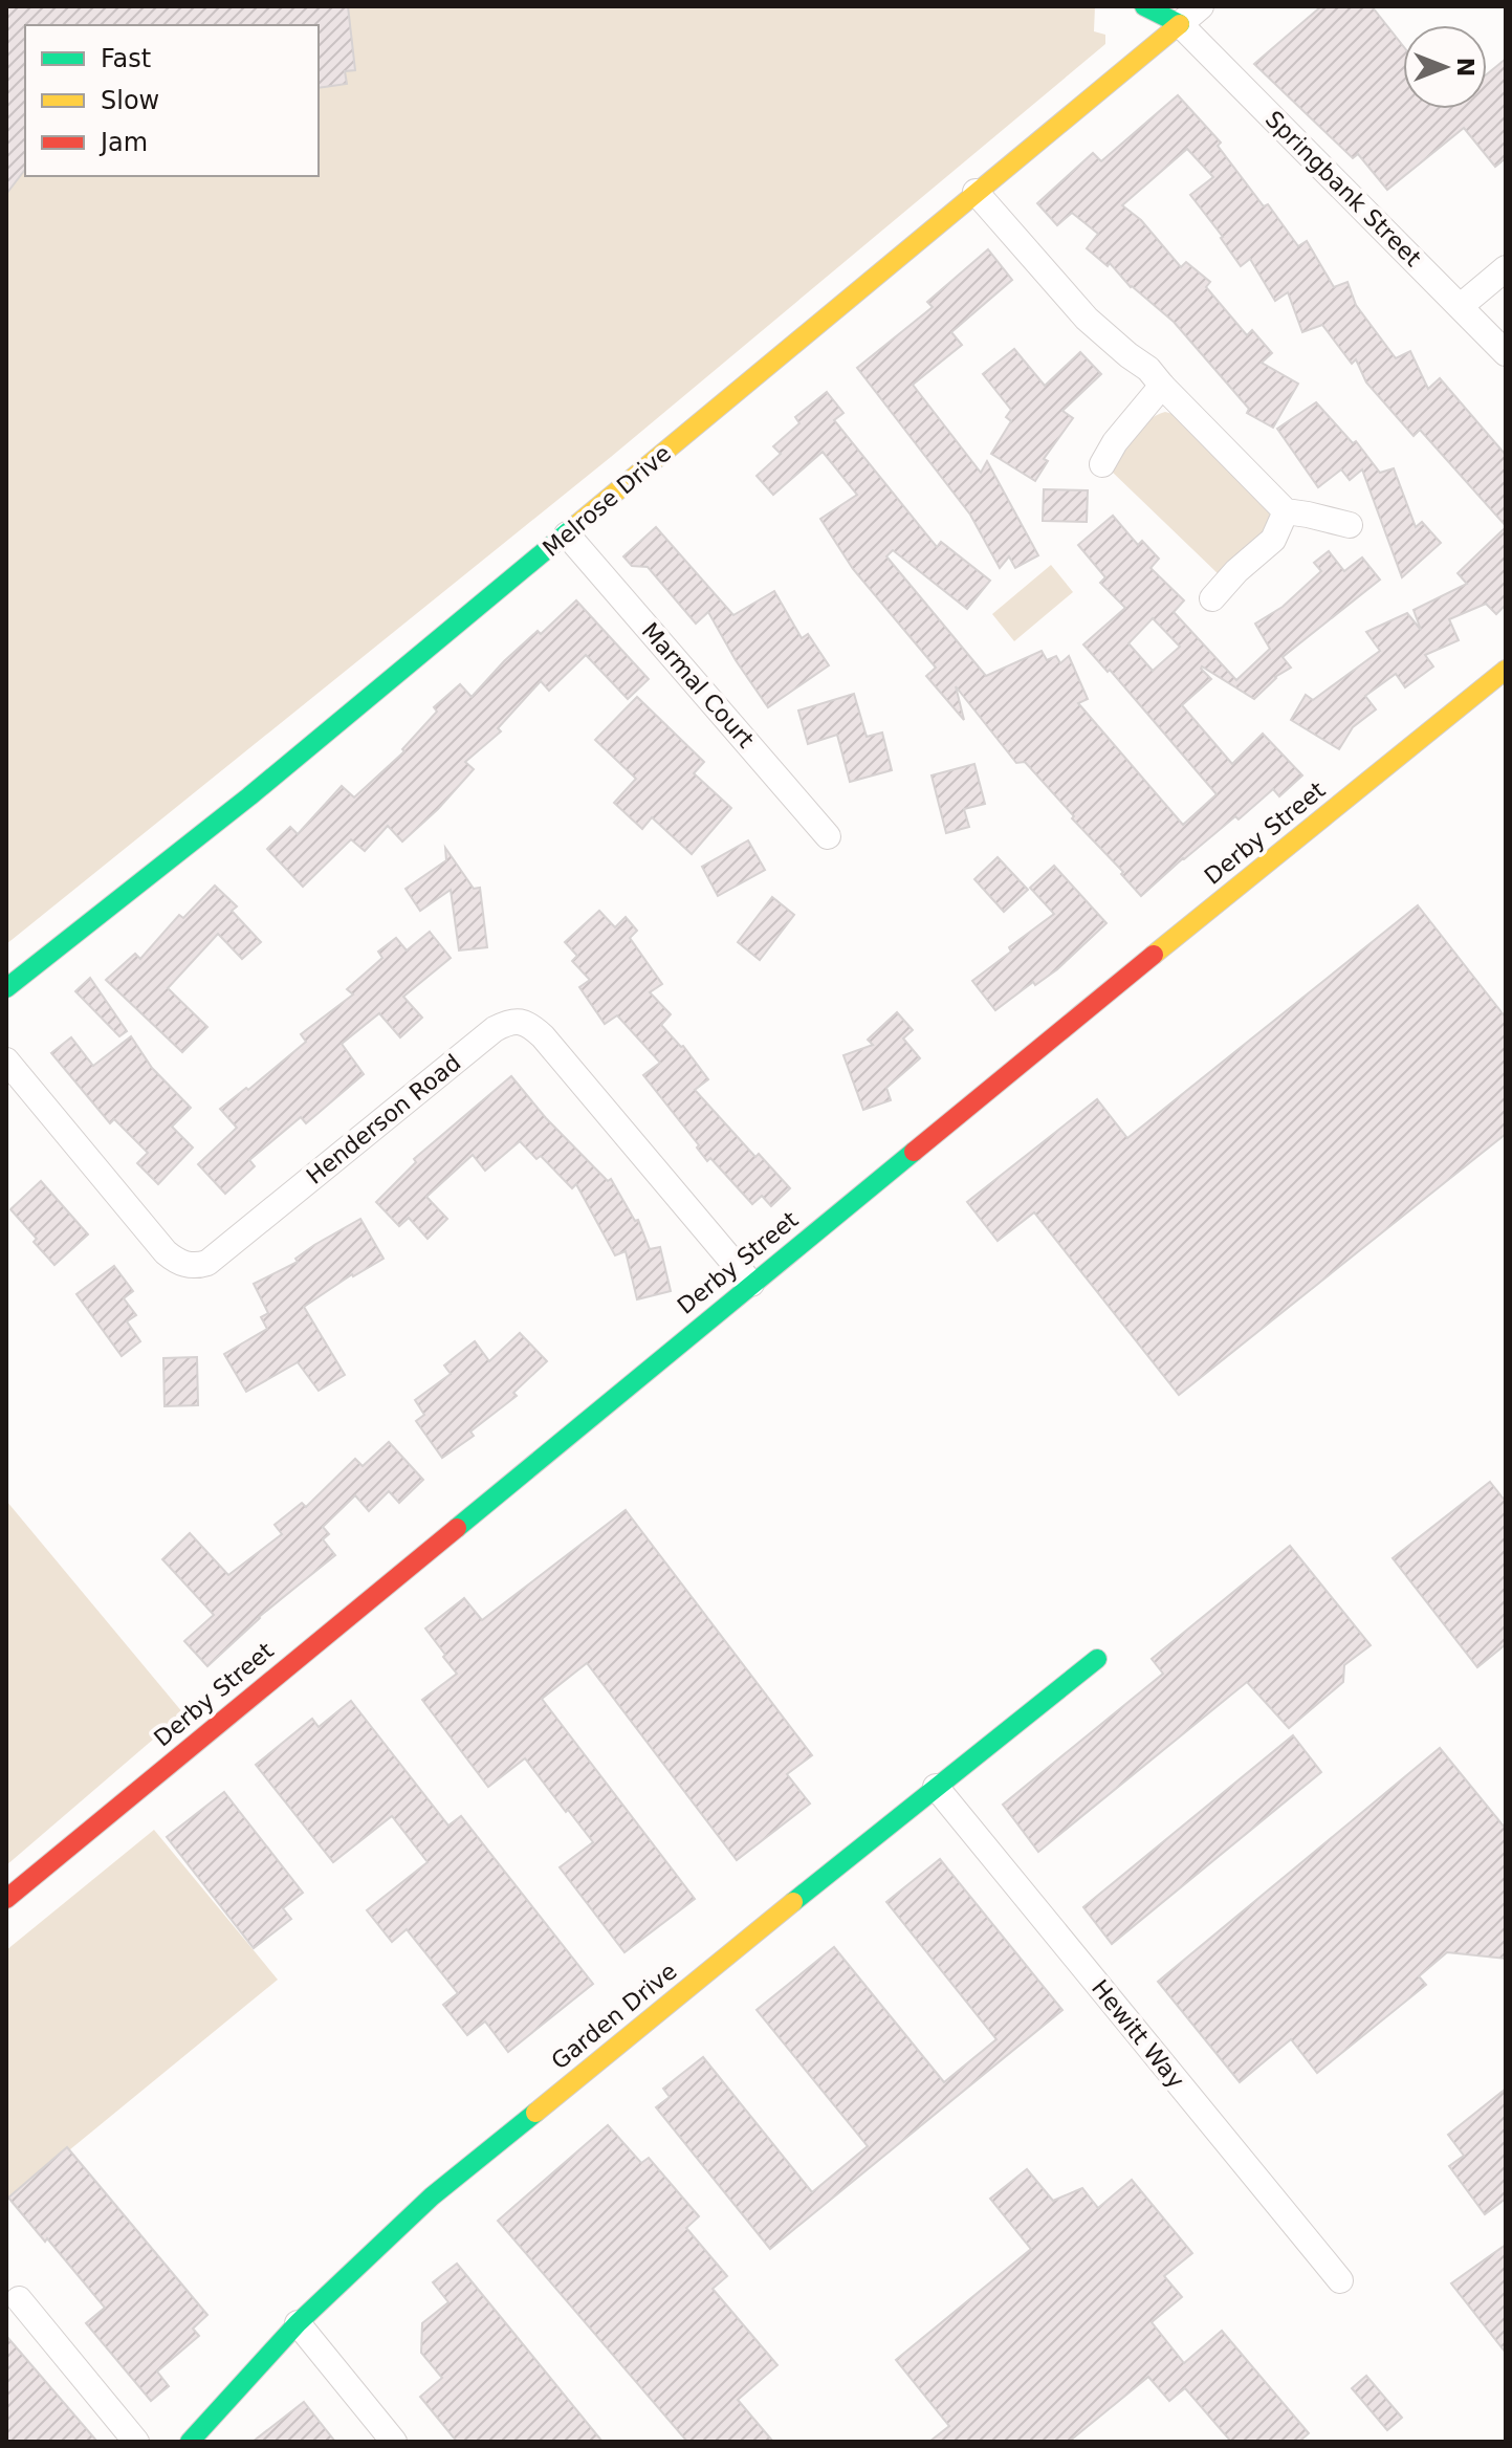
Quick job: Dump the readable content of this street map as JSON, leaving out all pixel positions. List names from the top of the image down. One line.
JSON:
{"streets":{"street":["Springbank Street","Melrose Drive","Marmal Court","Derby Street","Henderson Road","Garden Drive","Hewitt Way"]},"crossings":[["Springbank Street","Melrose Drive"],["Melrose Drive","Marmal Court"],["Derby Street","Henderson Road"],["Garden Drive","Hewitt Way"]],"legend":["Fast","Slow","Jam"],"north":"right"}
